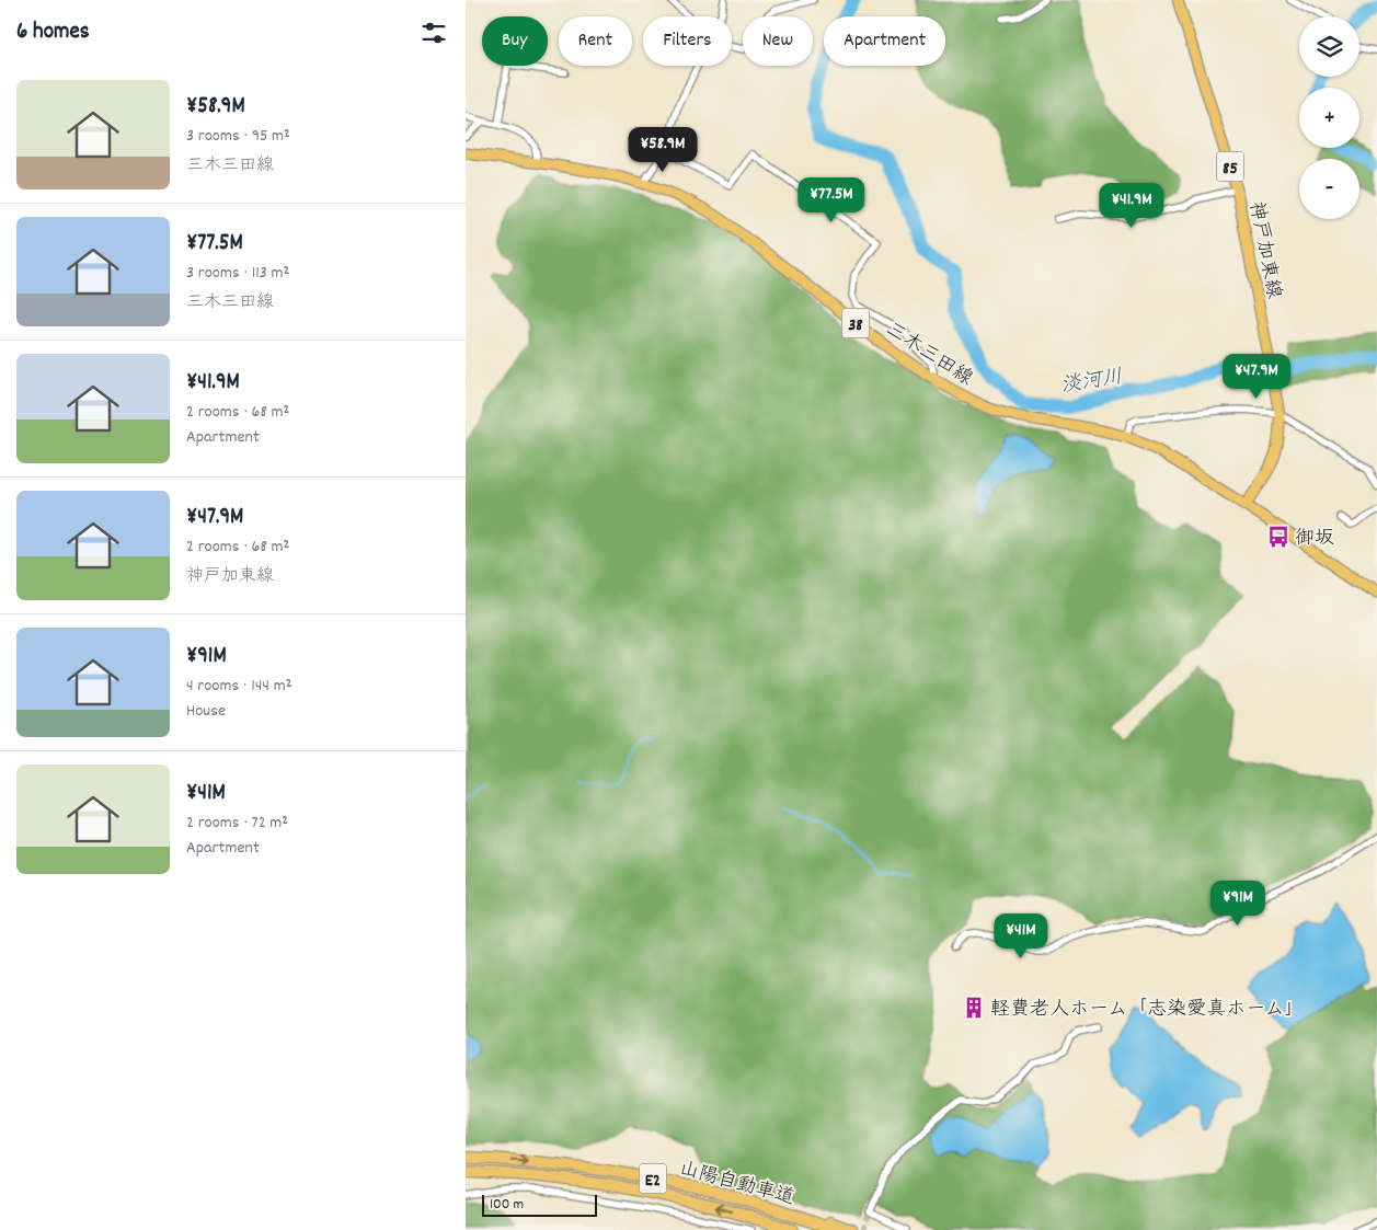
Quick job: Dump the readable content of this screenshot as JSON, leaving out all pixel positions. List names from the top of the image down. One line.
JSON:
{"streets":{"highway":["E2","山陽自動車道"],"main road":["85","神戸加東線","38","三木三田線"]},"crossings":[["神戸加東線","三木三田線"]],"water":["淡河川"],"places":{"bus stop":["御坂"],"building":["軽費老人ホーム「志染愛真ホーム」"]},"scale_bar":"100 m","page":{"heading":"6 homes","map_buttons":["+","−"],"chip":["Buy","Rent","Filters","New","Apartment"],"list":[{"name":"¥58.9M","note":"3 rooms · 95 m² · 三木三田線"},{"name":"¥77.5M","note":"3 rooms · 113 m² · 三木三田線"},{"name":"¥41.9M","note":"2 rooms · 68 m² · Apartment"},{"name":"¥47.9M","note":"2 rooms · 68 m² · 神戸加東線"},{"name":"¥91M","note":"4 rooms · 144 m² · House"},{"name":"¥41M","note":"2 rooms · 72 m² · Apartment"}],"price":["¥58.9M","¥77.5M","¥41.9M","¥47.9M","¥91M","¥41M"],"scale":"100 m"}}
